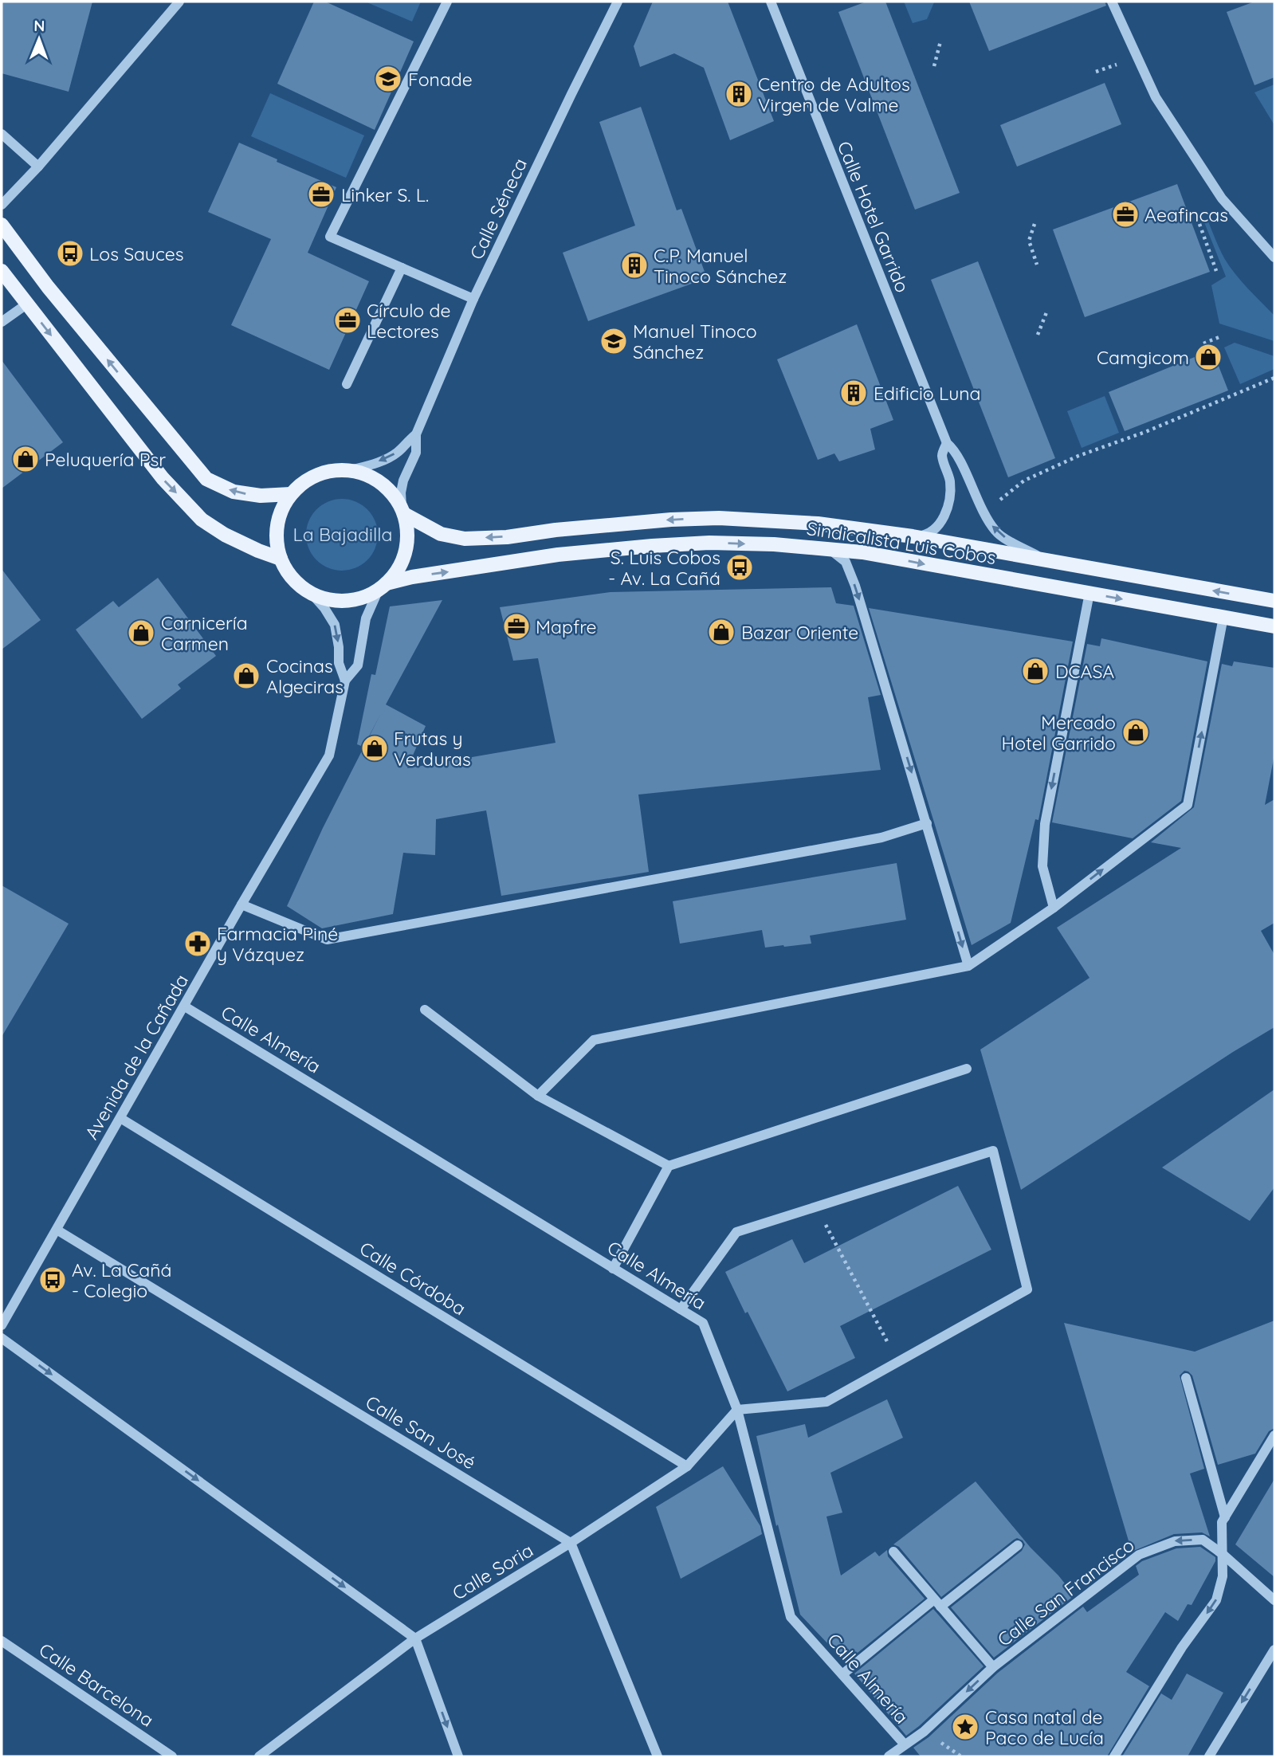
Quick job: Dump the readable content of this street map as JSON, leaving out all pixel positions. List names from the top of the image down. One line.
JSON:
{"streets":{"main road":["Sindicalista Luis Cobos"],"street":["Calle Séneca","Calle Hotel Garrido","Calle Almería","Avenida de la Cañada","Calle Córdoba","Calle San José","Calle Soria","Calle San Francisco","Calle Barcelona"]},"crossings":[["Calle Séneca","Sindicalista Luis Cobos"],["Calle Séneca","Avenida de la Cañada"],["Calle Hotel Garrido","Sindicalista Luis Cobos"],["Sindicalista Luis Cobos","Avenida de la Cañada"],["Calle Almería","Avenida de la Cañada"],["Calle Almería","Calle Soria"],["Calle Almería","Calle San Francisco"],["Avenida de la Cañada","Calle Córdoba"],["Avenida de la Cañada","Calle San José"],["Calle Córdoba","Calle Soria"],["Calle San José","Calle Soria"]],"one_way":["Calle San Francisco"],"parks":["La Bajadilla"],"places":{"school or university":["Fonade","Manuel Tinoco Sánchez"],"building":["Centro de Adultos Virgen de Valme","C.P. Manuel Tinoco Sánchez","Edificio Luna"],"office":["Linker S. L.","Aeafincas","Círculo de Lectores","Mapfre"],"bus stop":["Los Sauces","S. Luis Cobos - Av. La Cañá","Av. La Cañá - Colegio"],"shop":["Camgicom","Peluquería Psr","Bazar Oriente","Carnicería Carmen","DCASA","Cocinas Algeciras","Mercado Hotel Garrido","Frutas y Verduras"],"pharmacy":["Farmacia Piné y Vázquez"],"place":["Casa natal de Paco de Lucía"]},"north":"top"}
